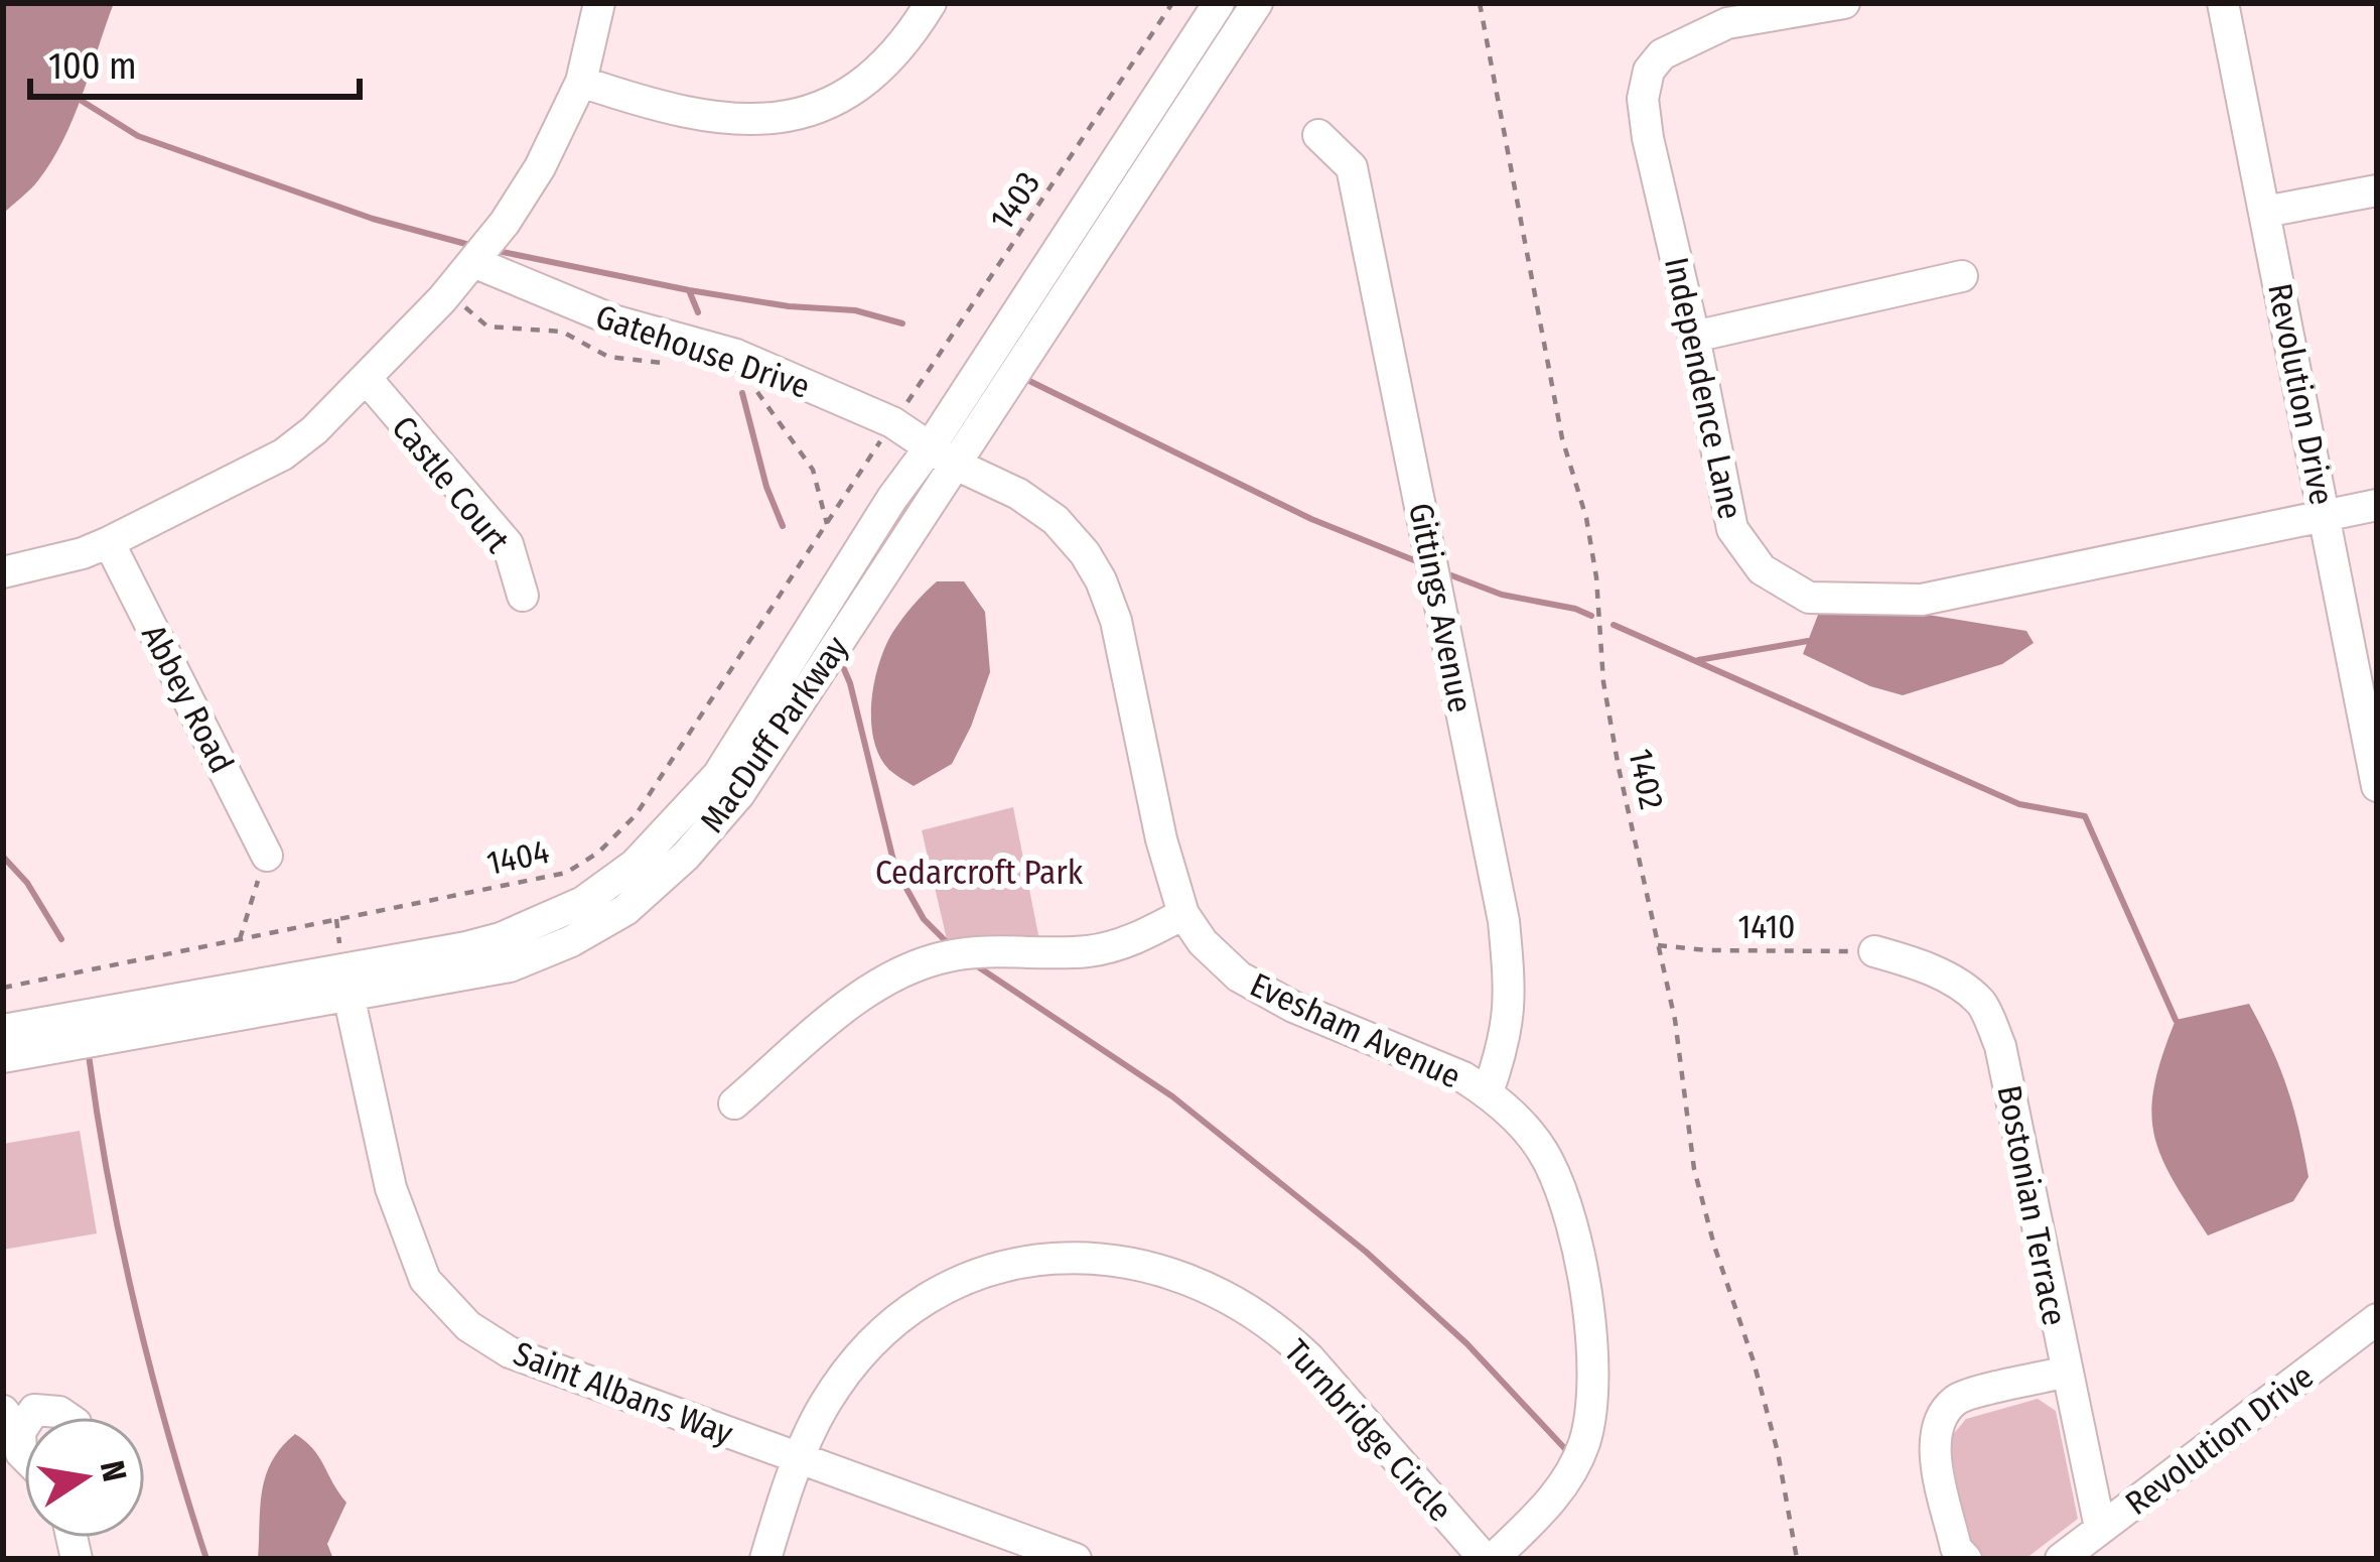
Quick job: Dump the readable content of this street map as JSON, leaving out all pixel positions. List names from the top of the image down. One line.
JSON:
{"streets":{"street":["Gatehouse Drive","Independence Lane","Revolution Drive","Castle Court","Gittings Avenue","Abbey Road","MacDuff Parkway","Evesham Avenue","Bostonian Terrace","Saint Albans Way","Turnbridge Circle"],"path":["1403","1402","1404","1410"]},"crossings":[["1403","Gatehouse Drive"],["1403","1404"],["Gatehouse Drive","MacDuff Parkway"],["Gatehouse Drive","1404"],["Gatehouse Drive","Evesham Avenue"],["Independence Lane","Revolution Drive"],["Revolution Drive","Bostonian Terrace"],["Gittings Avenue","Evesham Avenue"],["MacDuff Parkway","Evesham Avenue"],["MacDuff Parkway","Saint Albans Way"],["1402","1410"],["1410","Bostonian Terrace"],["Evesham Avenue","Turnbridge Circle"],["Saint Albans Way","Turnbridge Circle"]],"parks":["Cedarcroft Park"],"scale_bar":"100 m","north":"right"}
